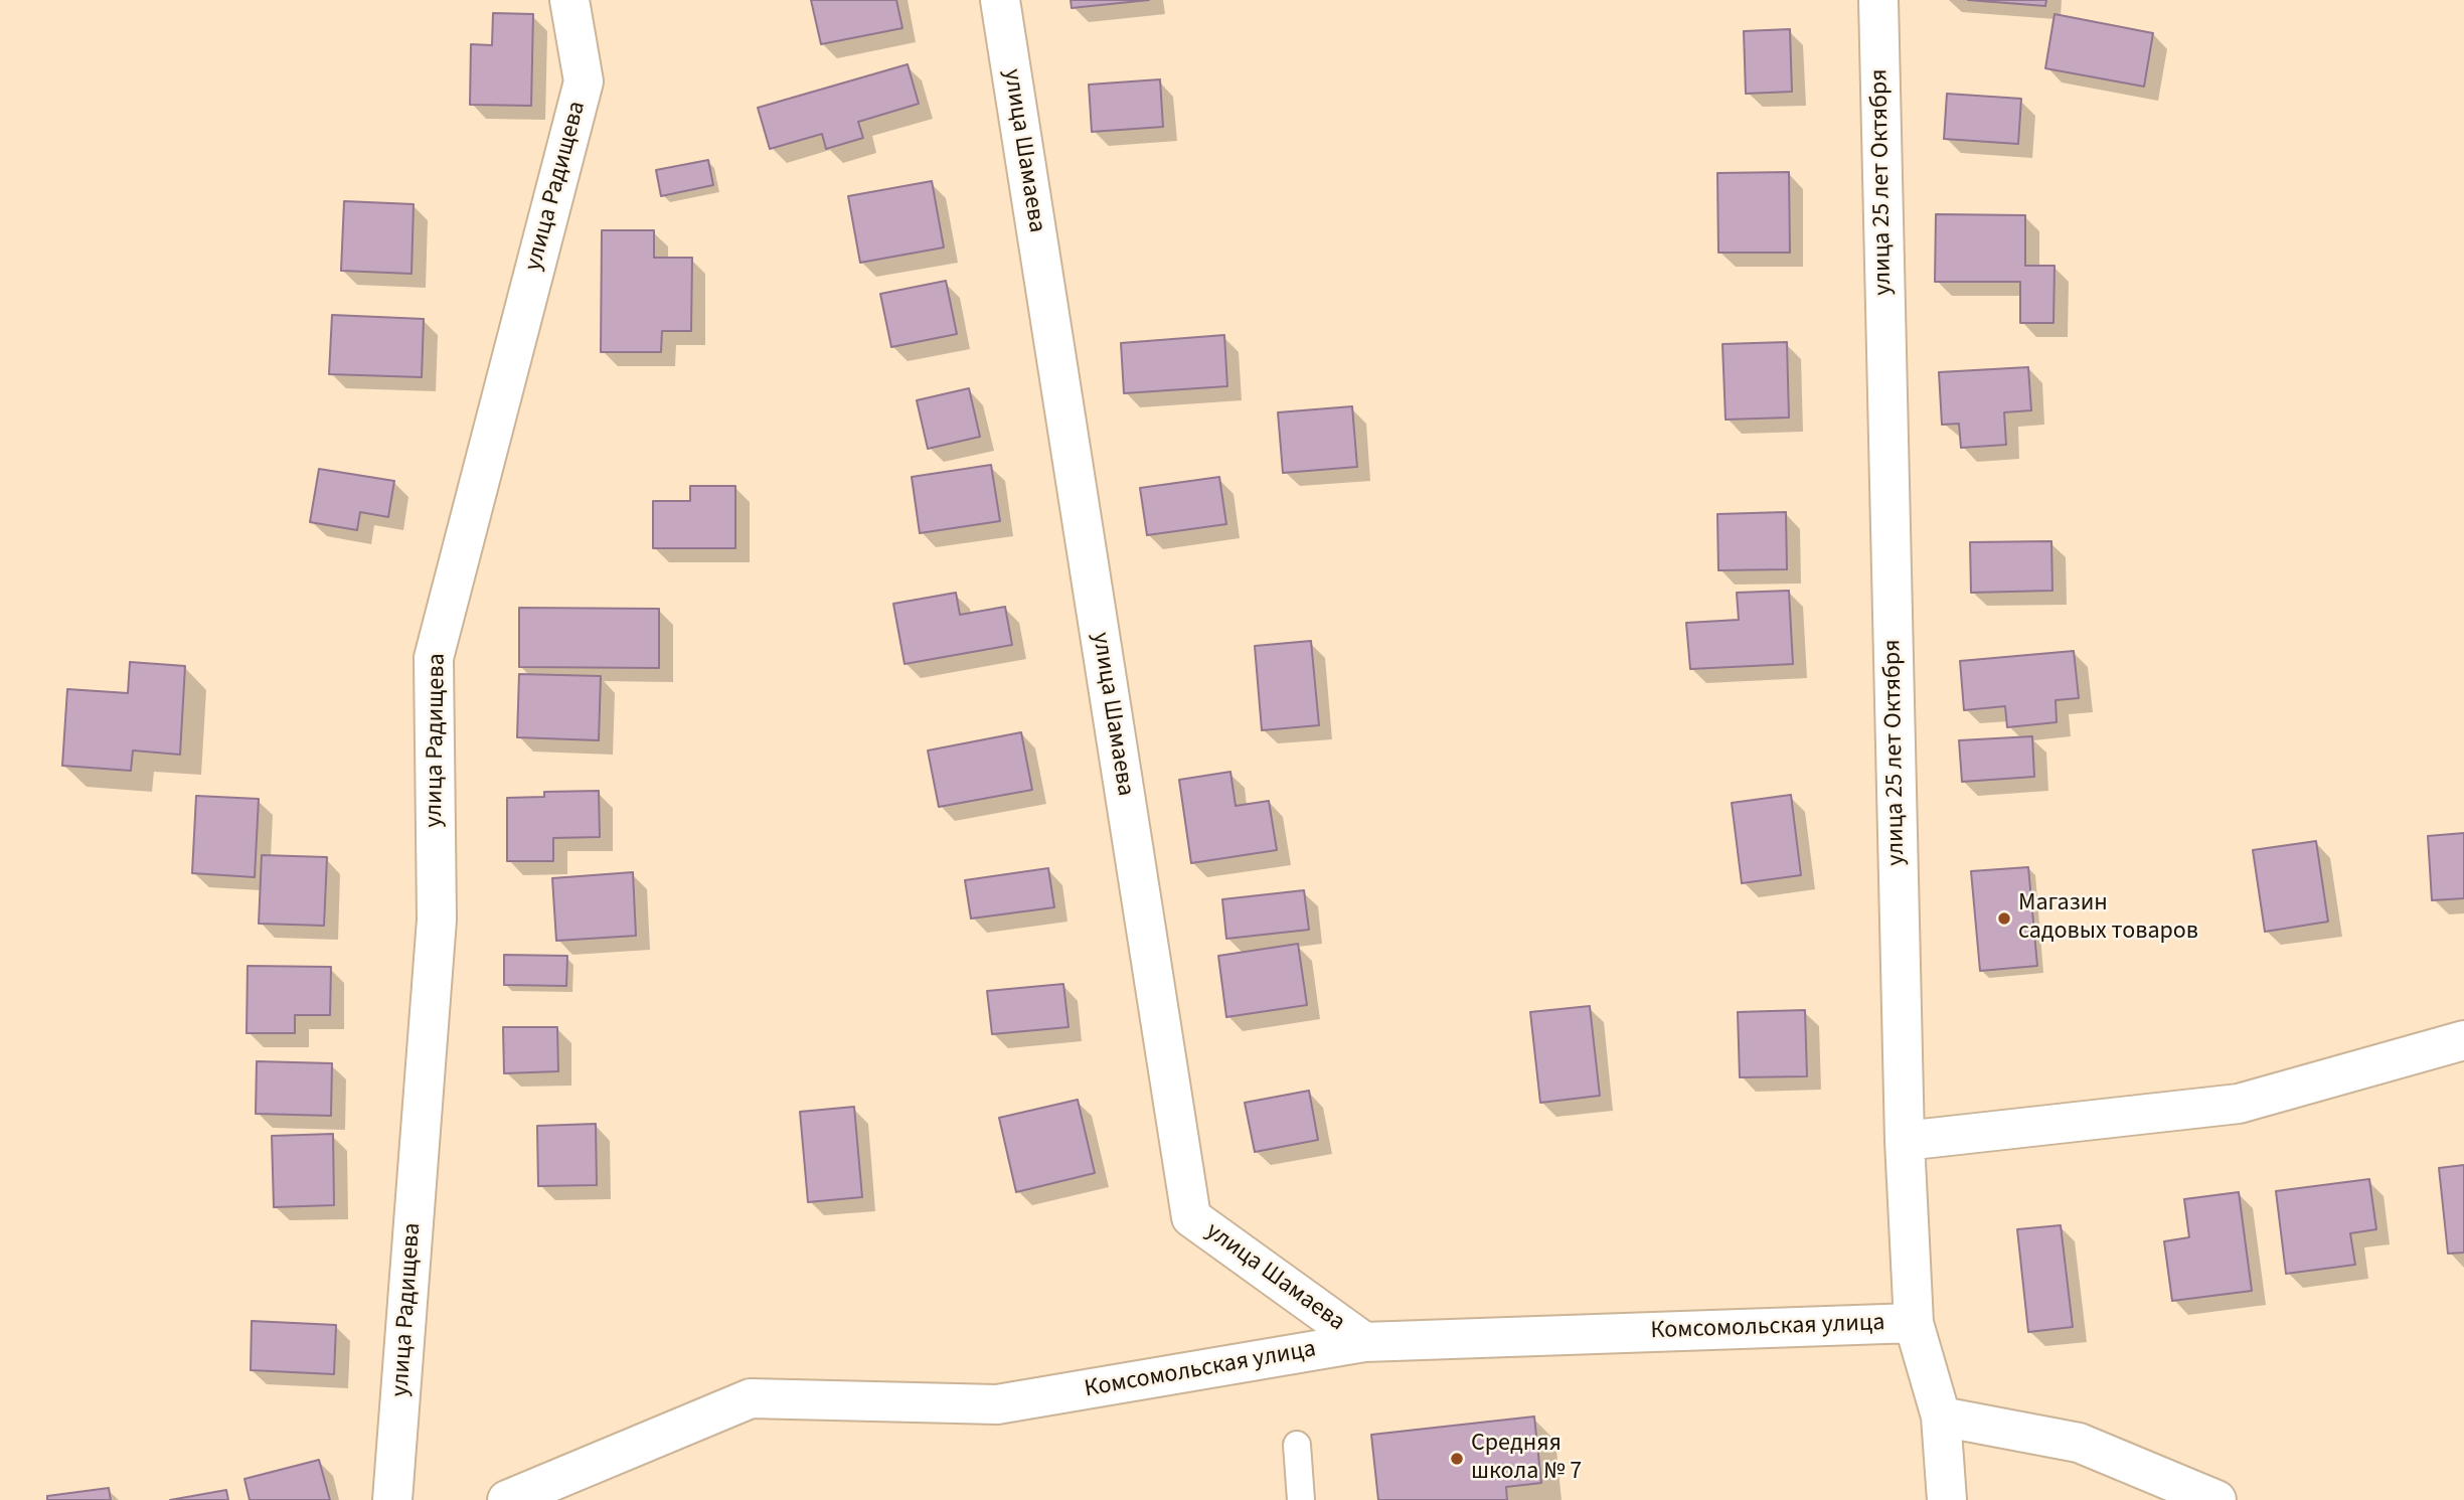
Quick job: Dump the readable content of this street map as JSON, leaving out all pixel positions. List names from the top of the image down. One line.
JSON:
{"streets":{"street":["улица Шамаева","улица 25 лет Октября","улица Радищева","Комсомольская улица"]},"crossings":[["улица Шамаева","Комсомольская улица"],["улица 25 лет Октября","Комсомольская улица"]],"places":["Магазин садовых товаров","Средняя школа № 7"]}
